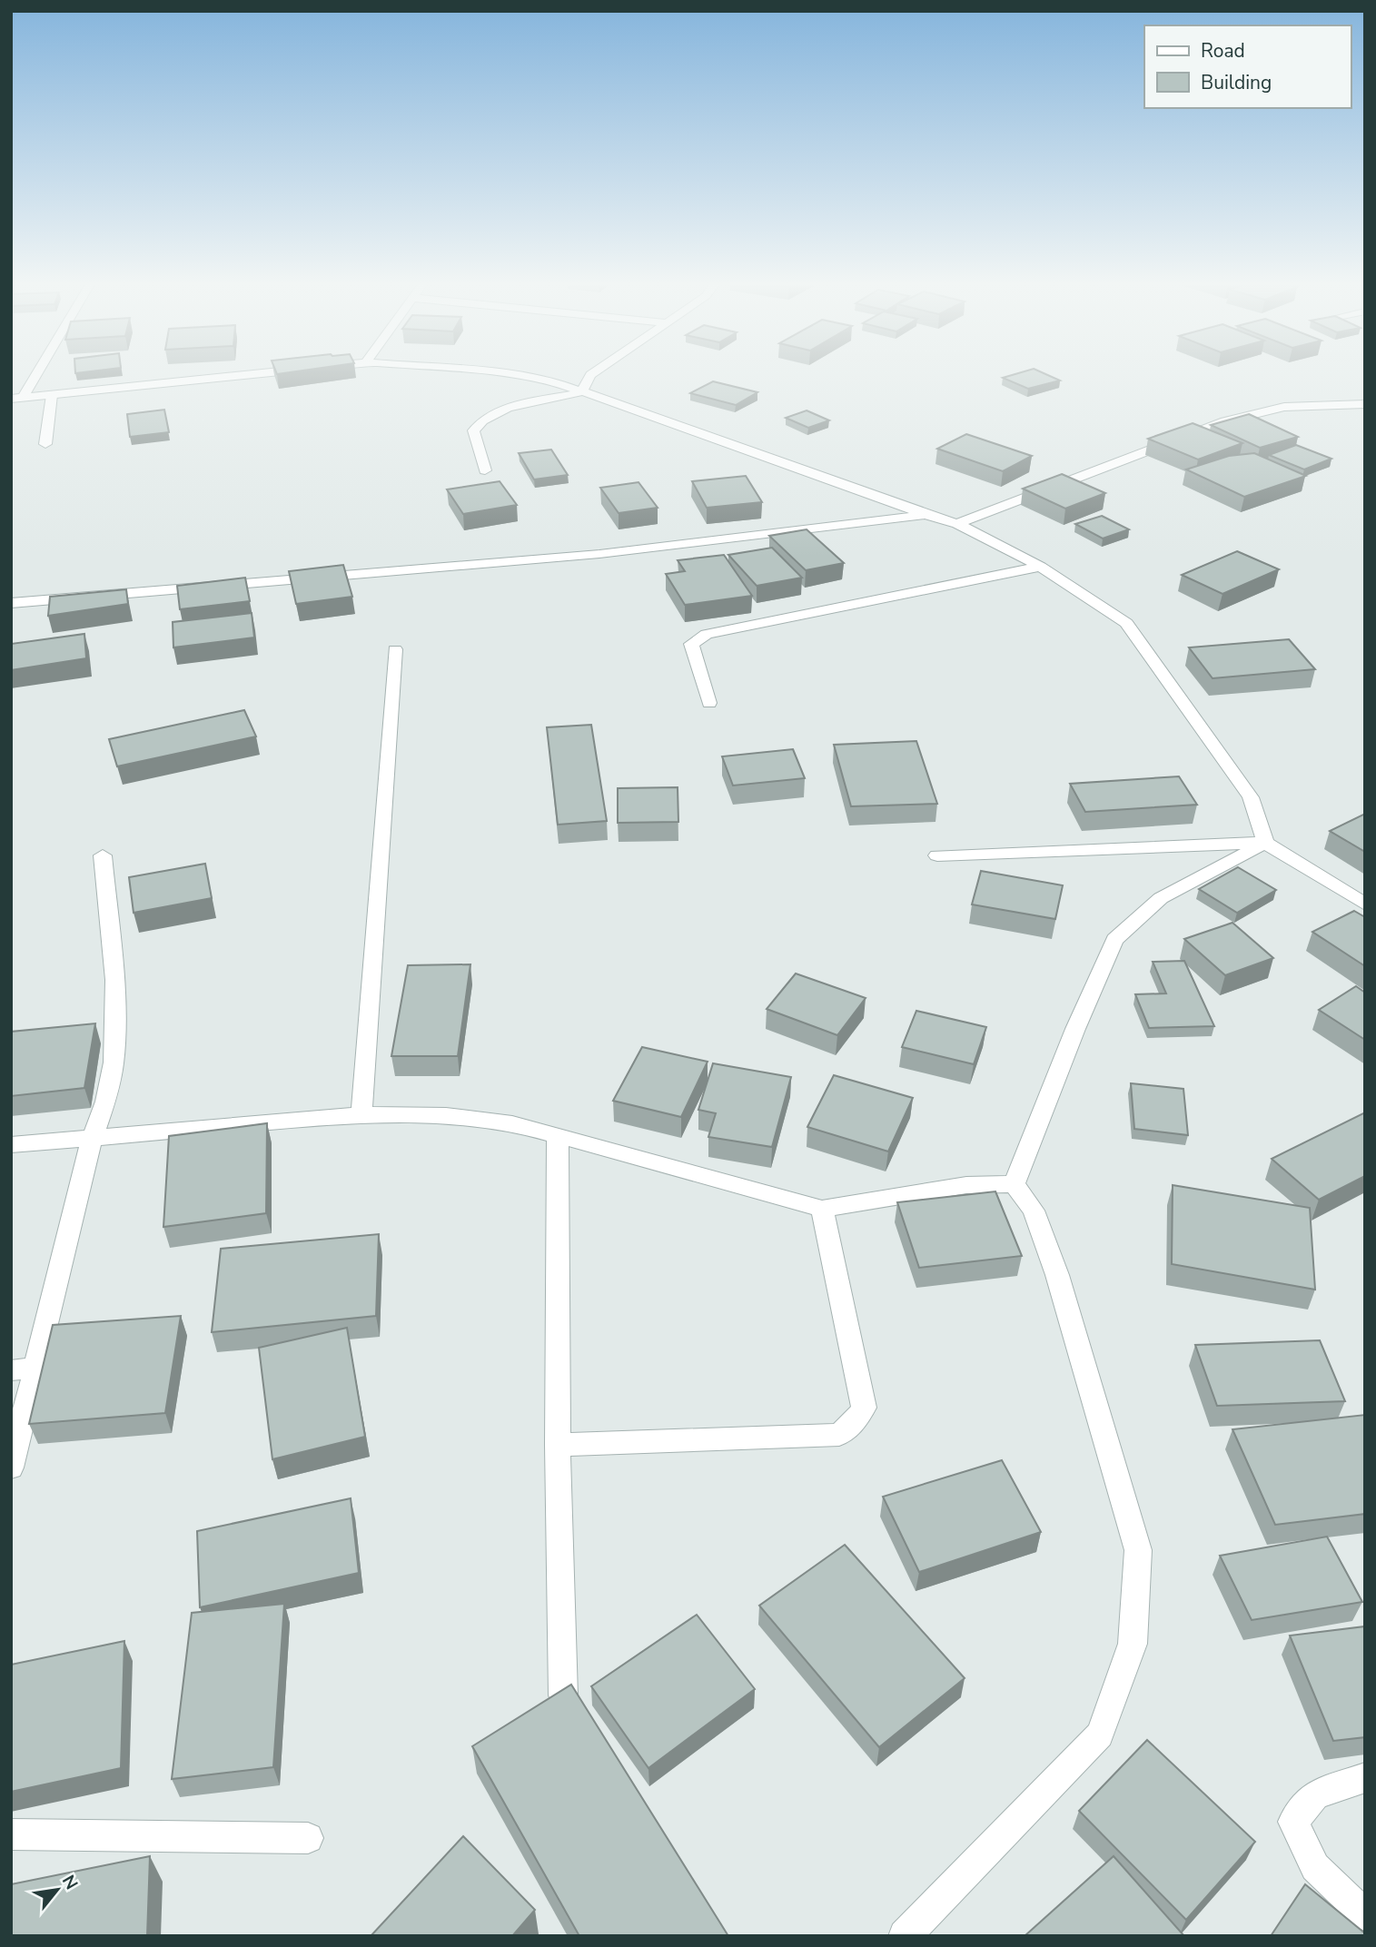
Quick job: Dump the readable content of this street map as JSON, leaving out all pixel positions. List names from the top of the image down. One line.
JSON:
{"legend":["Road","Building"],"north":"top right"}
